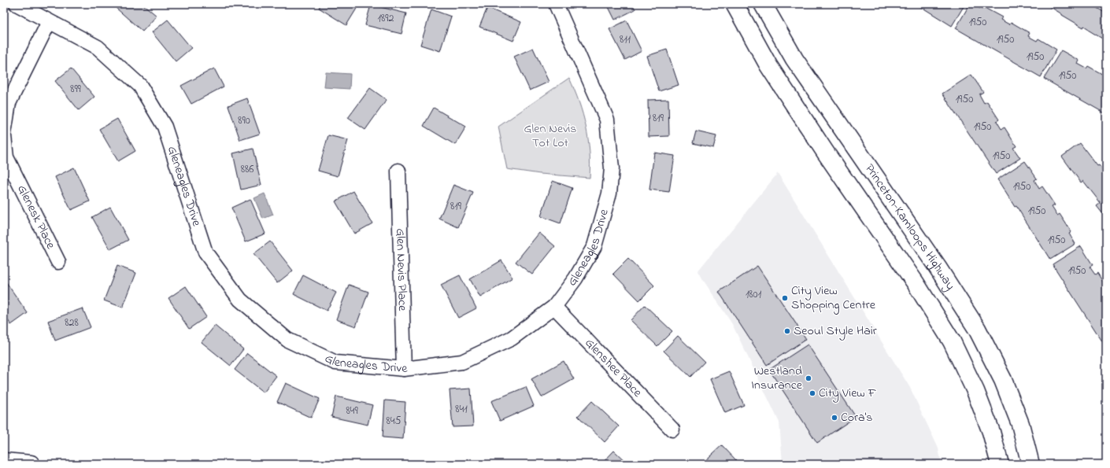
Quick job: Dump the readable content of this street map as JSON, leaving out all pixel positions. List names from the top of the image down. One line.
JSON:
{"streets":{"main road":["Princeton-Kamloops Highway"],"street":["Gleneagles Drive","Glenesk Place","Glen Nevis Place","Glenshee Place"]},"crossings":[["Gleneagles Drive","Glenesk Place"],["Gleneagles Drive","Glen Nevis Place"],["Gleneagles Drive","Glenshee Place"]],"parks":["Glen Nevis Tot Lot"],"places":["City View Shopping Centre","Seoul Style Hair","Westland Insurance","City View F","Cora's"],"house_numbers":["1892","1950","811","1950","1950","1950","899","1950","819","890","1950","1950","886","1950","819","1950","1950","1950","1801","828","841","849","845"]}
